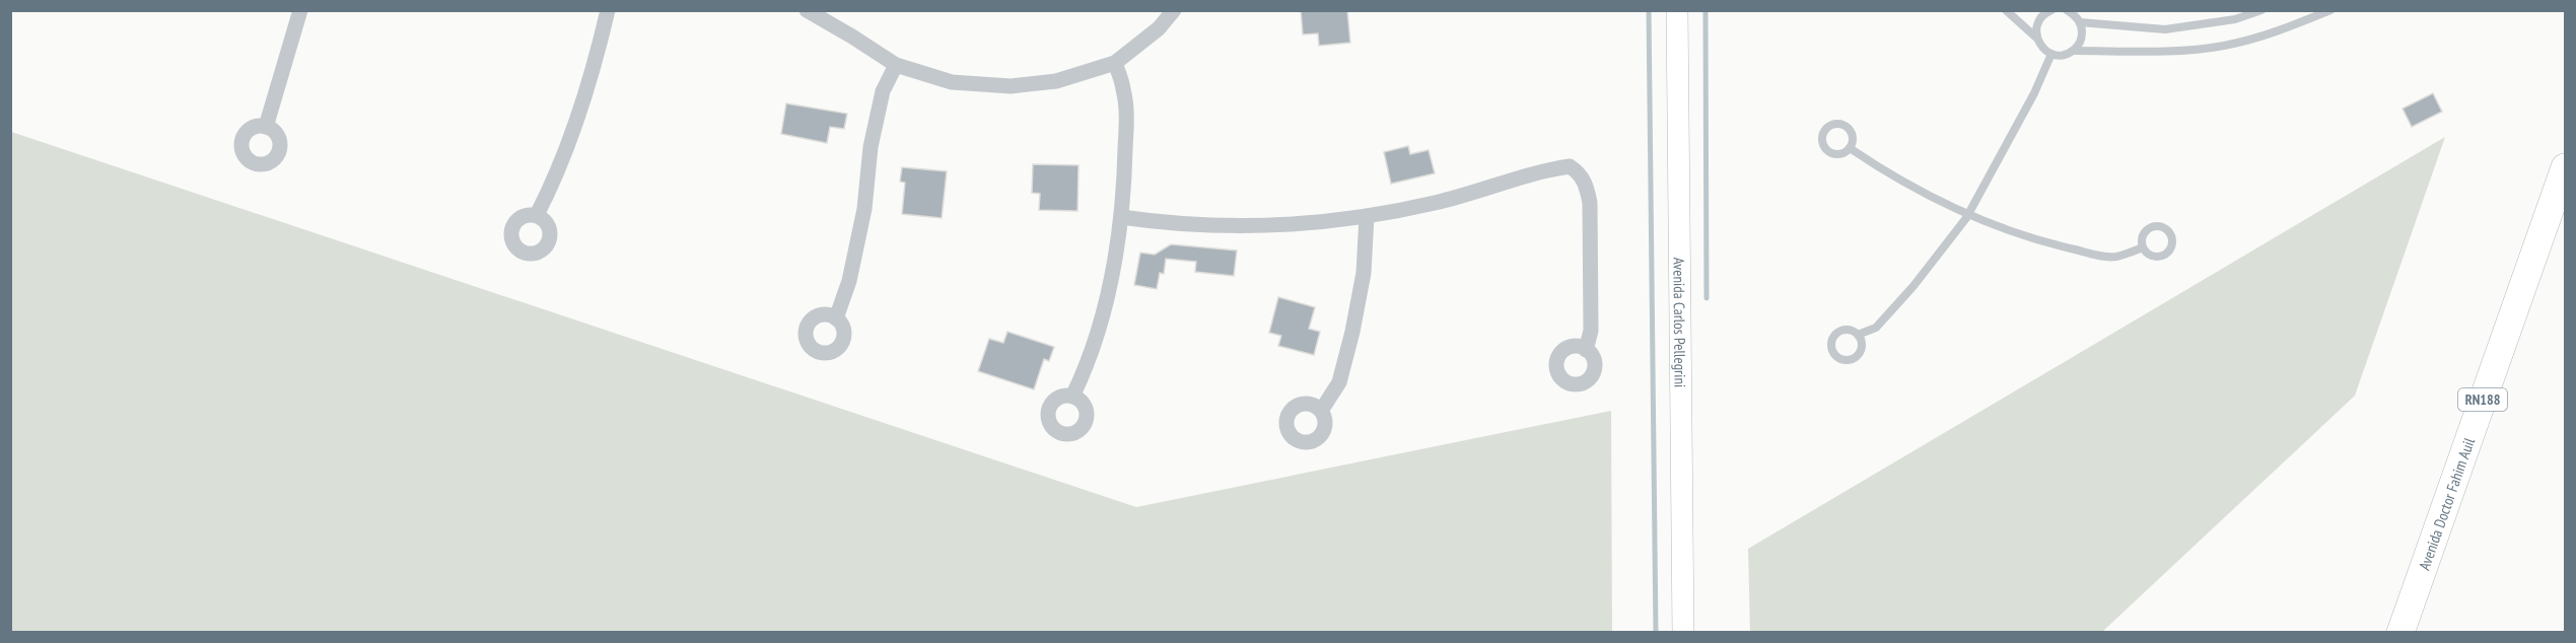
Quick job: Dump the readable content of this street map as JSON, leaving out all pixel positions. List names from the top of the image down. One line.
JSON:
{"streets":{"highway":["RN188","Avenida Doctor Fahim Auil"],"main road":["Avenida Carlos Pellegrini"]}}
